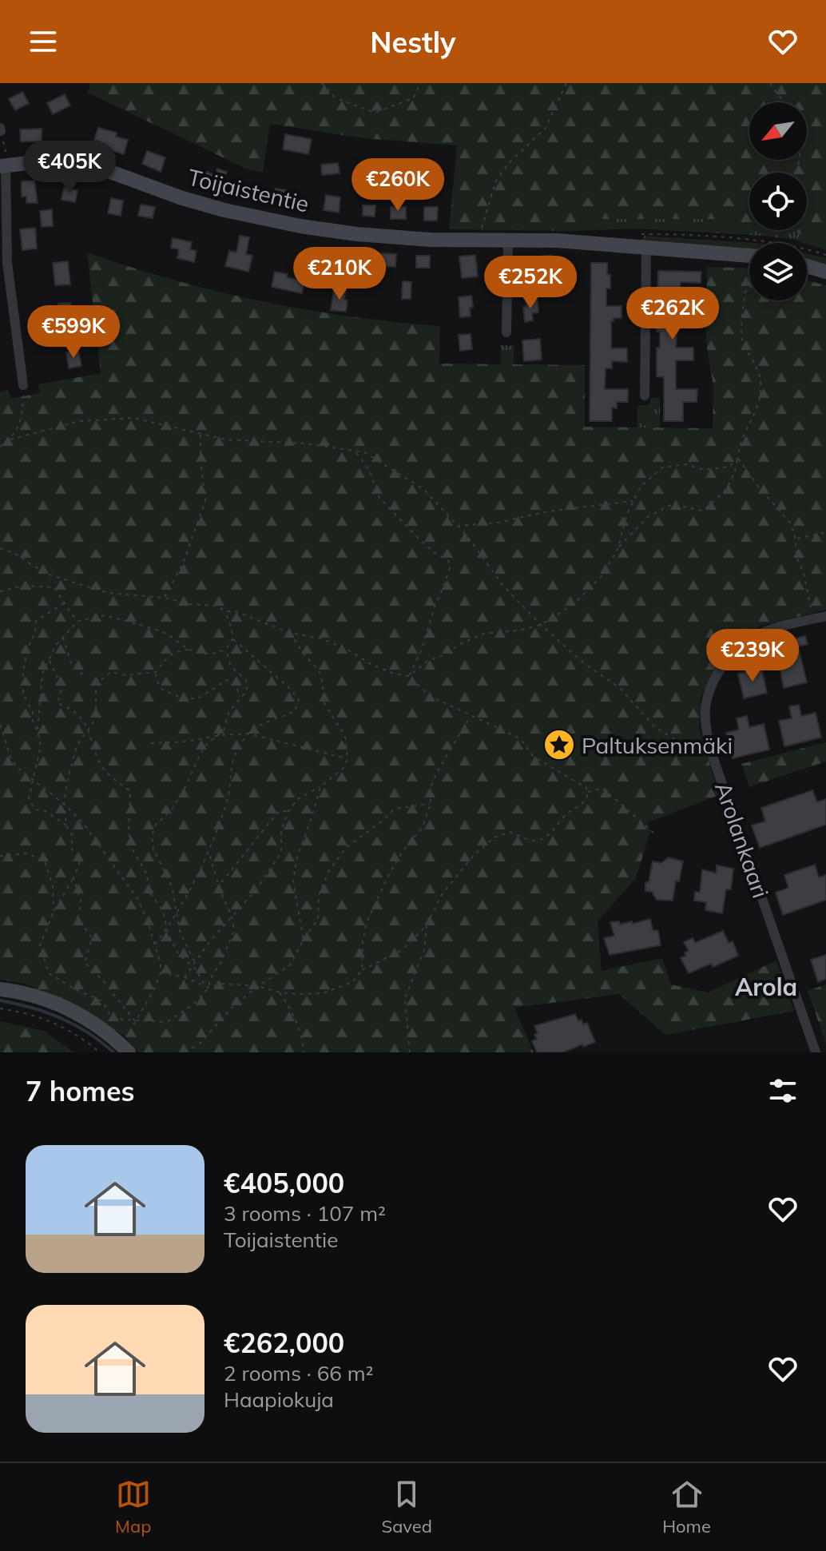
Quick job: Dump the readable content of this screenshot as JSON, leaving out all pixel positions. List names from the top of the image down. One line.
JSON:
{"streets":{"street":["Toijaistentie","Arolankaari"]},"districts":["Arola"],"places":{"place":["Paltuksenmäki"]},"north":"bottom left","page":{"header":"Nestly","price":["€405K","€260K","€210K","€252K","€262K","€599K","€239K"],"heading":"7 homes","list":[{"name":"€405,000","note":"3 rooms · 107 m² · Toijaistentie"},{"name":"€262,000","note":"2 rooms · 66 m² · Haapiokuja"}],"tabs":["Map","Saved","Home"]}}
